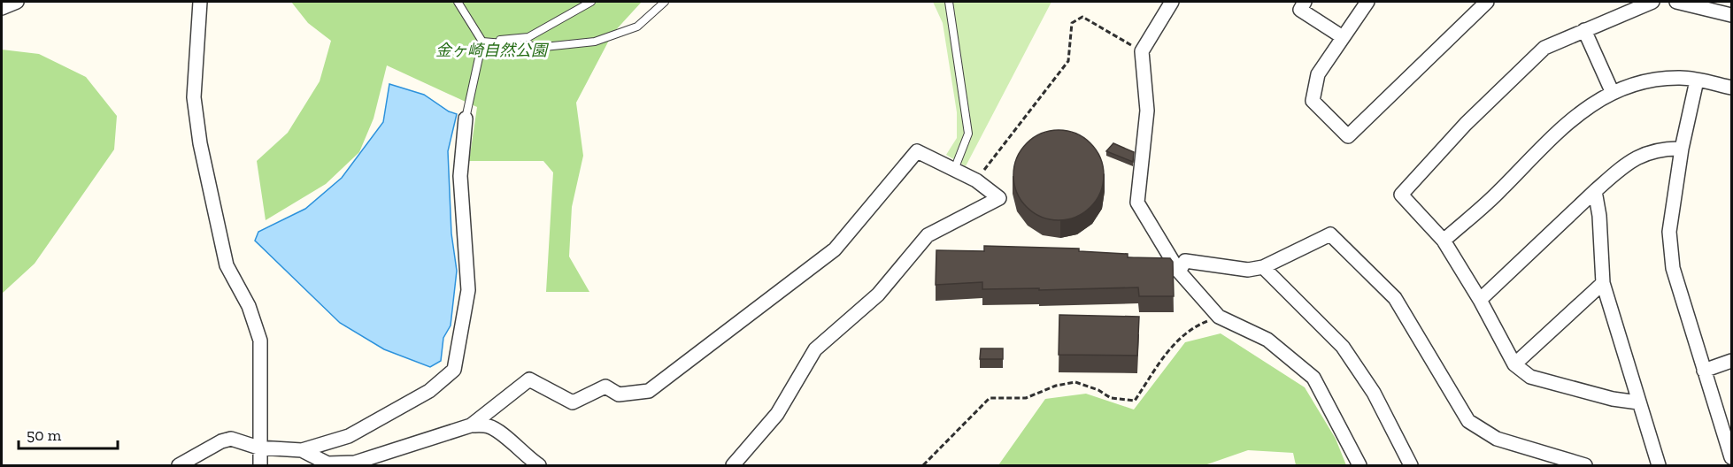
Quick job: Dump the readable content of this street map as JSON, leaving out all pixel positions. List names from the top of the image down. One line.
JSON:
{"parks":["金ヶ崎自然公園"],"scale_bar":"50 m"}
